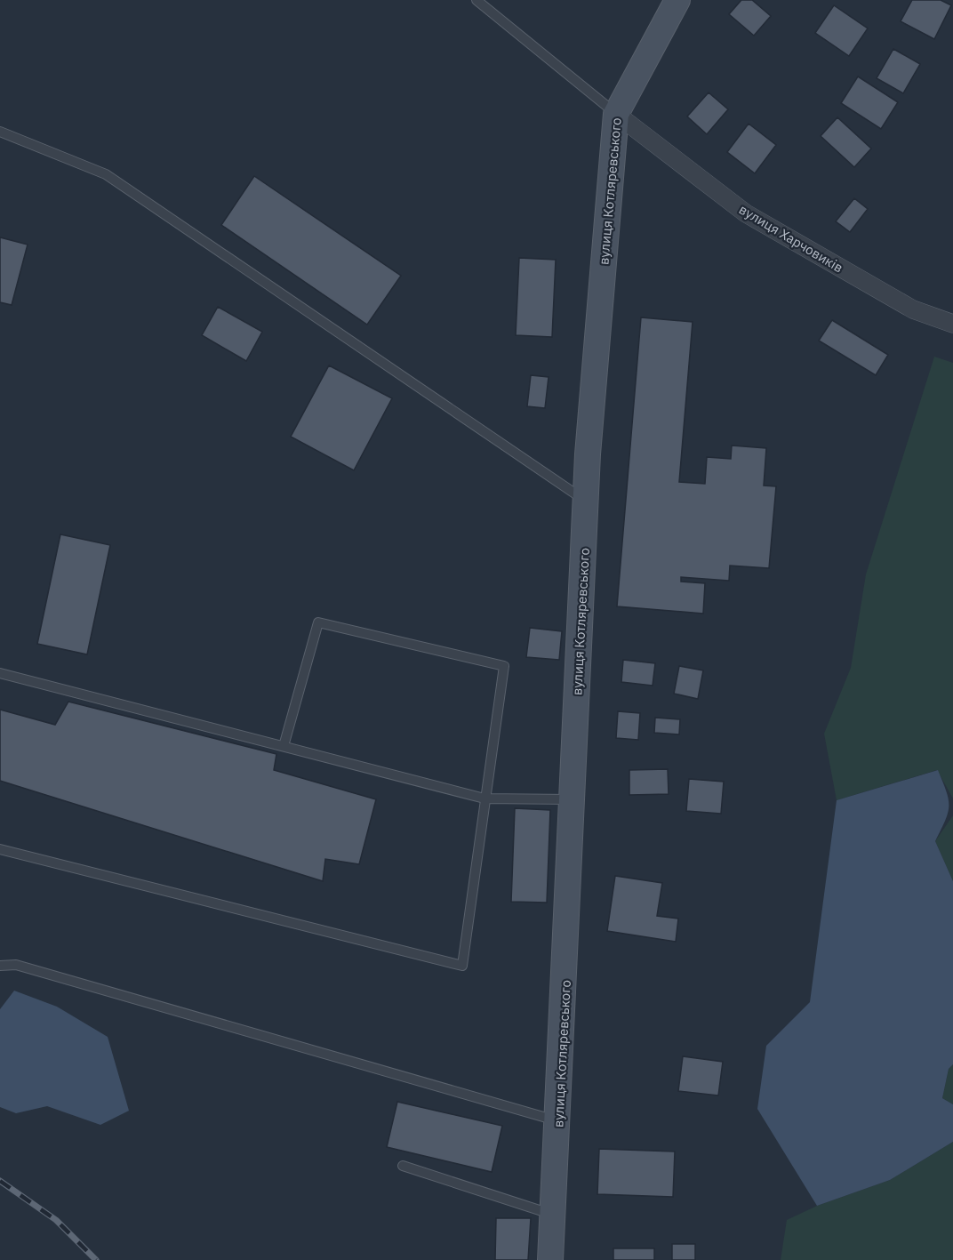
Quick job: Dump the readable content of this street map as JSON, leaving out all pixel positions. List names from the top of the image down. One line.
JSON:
{"streets":{"street":["вулиця Котляревського","вулиця Харчовиків"]},"crossings":[["вулиця Котляревського","вулиця Харчовиків"]]}
